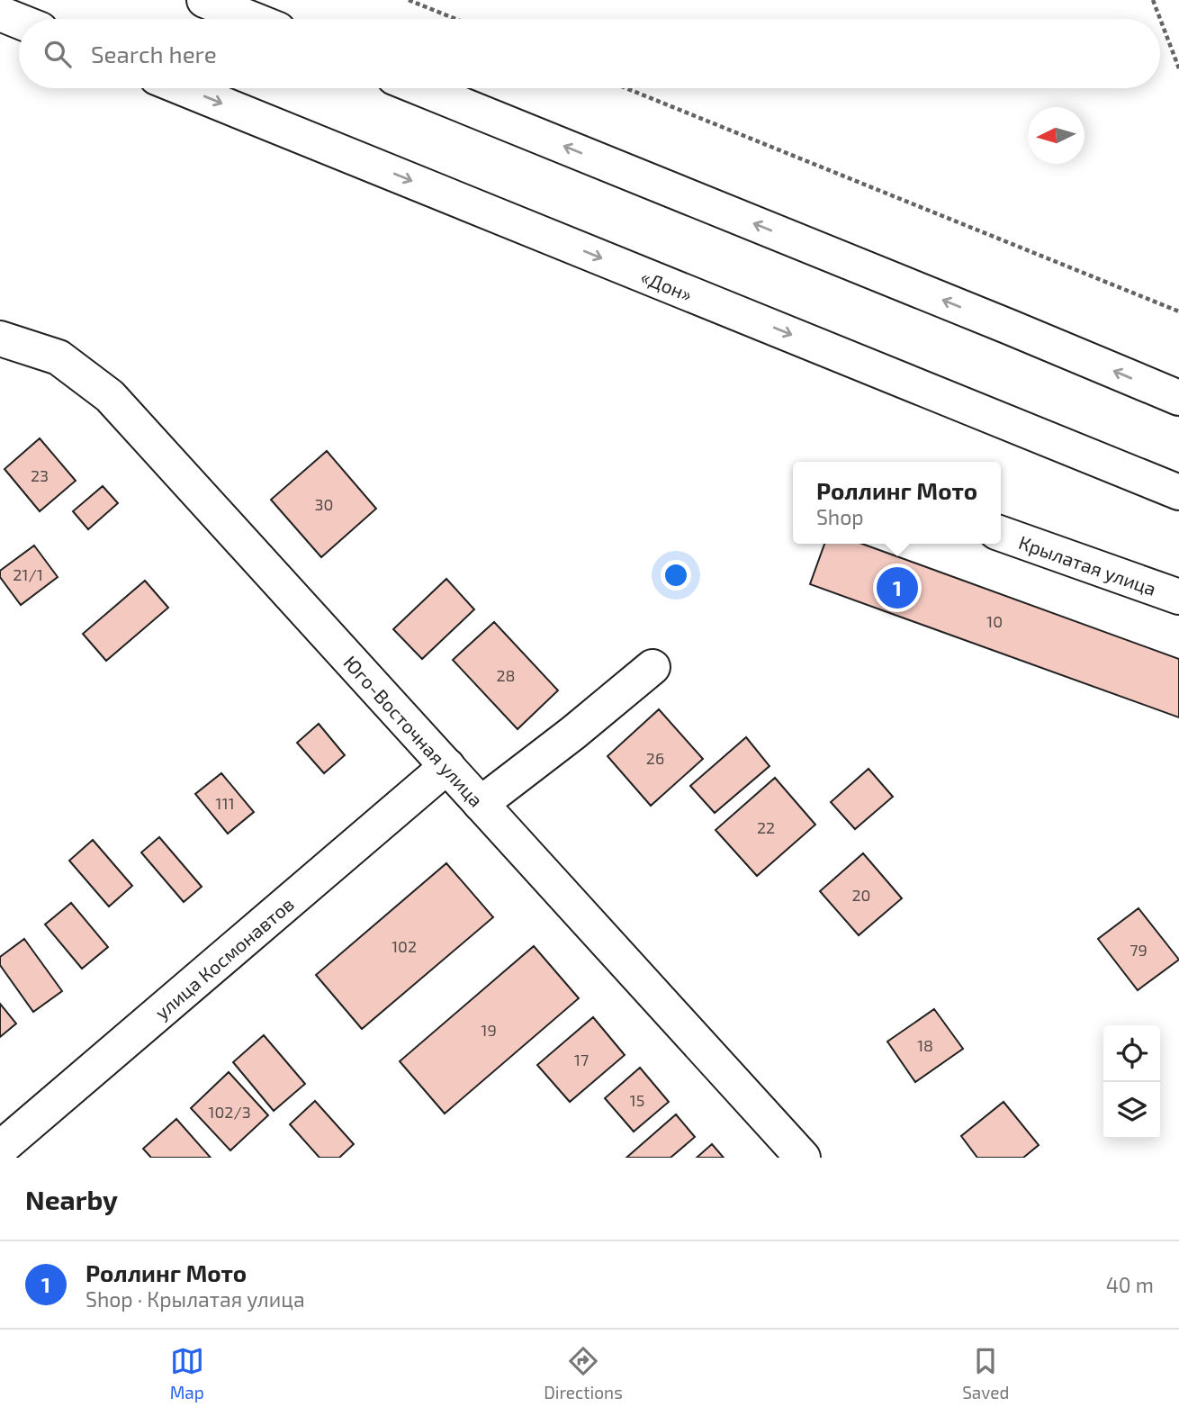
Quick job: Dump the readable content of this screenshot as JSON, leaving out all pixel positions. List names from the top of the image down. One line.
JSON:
{"streets":{"main road":["«Дон»","Крылатая улица","Юго-Восточная улица","улица Космонавтов"]},"crossings":[["Юго-Восточная улица","улица Космонавтов"]],"house_numbers":["23","30","21/1","10","28","26","111","22","20","102","79","19","18","17","15","102/3"],"north":"left","page":{"search":"Search here","popup":["Роллинг Мото","Shop"],"pins":"1","heading":"Nearby","list":[{"mark":"1","name":"Роллинг Мото","note":"Shop · Крылатая улица","value":"40 m"}],"nav":["Map","Directions","Saved"]}}
